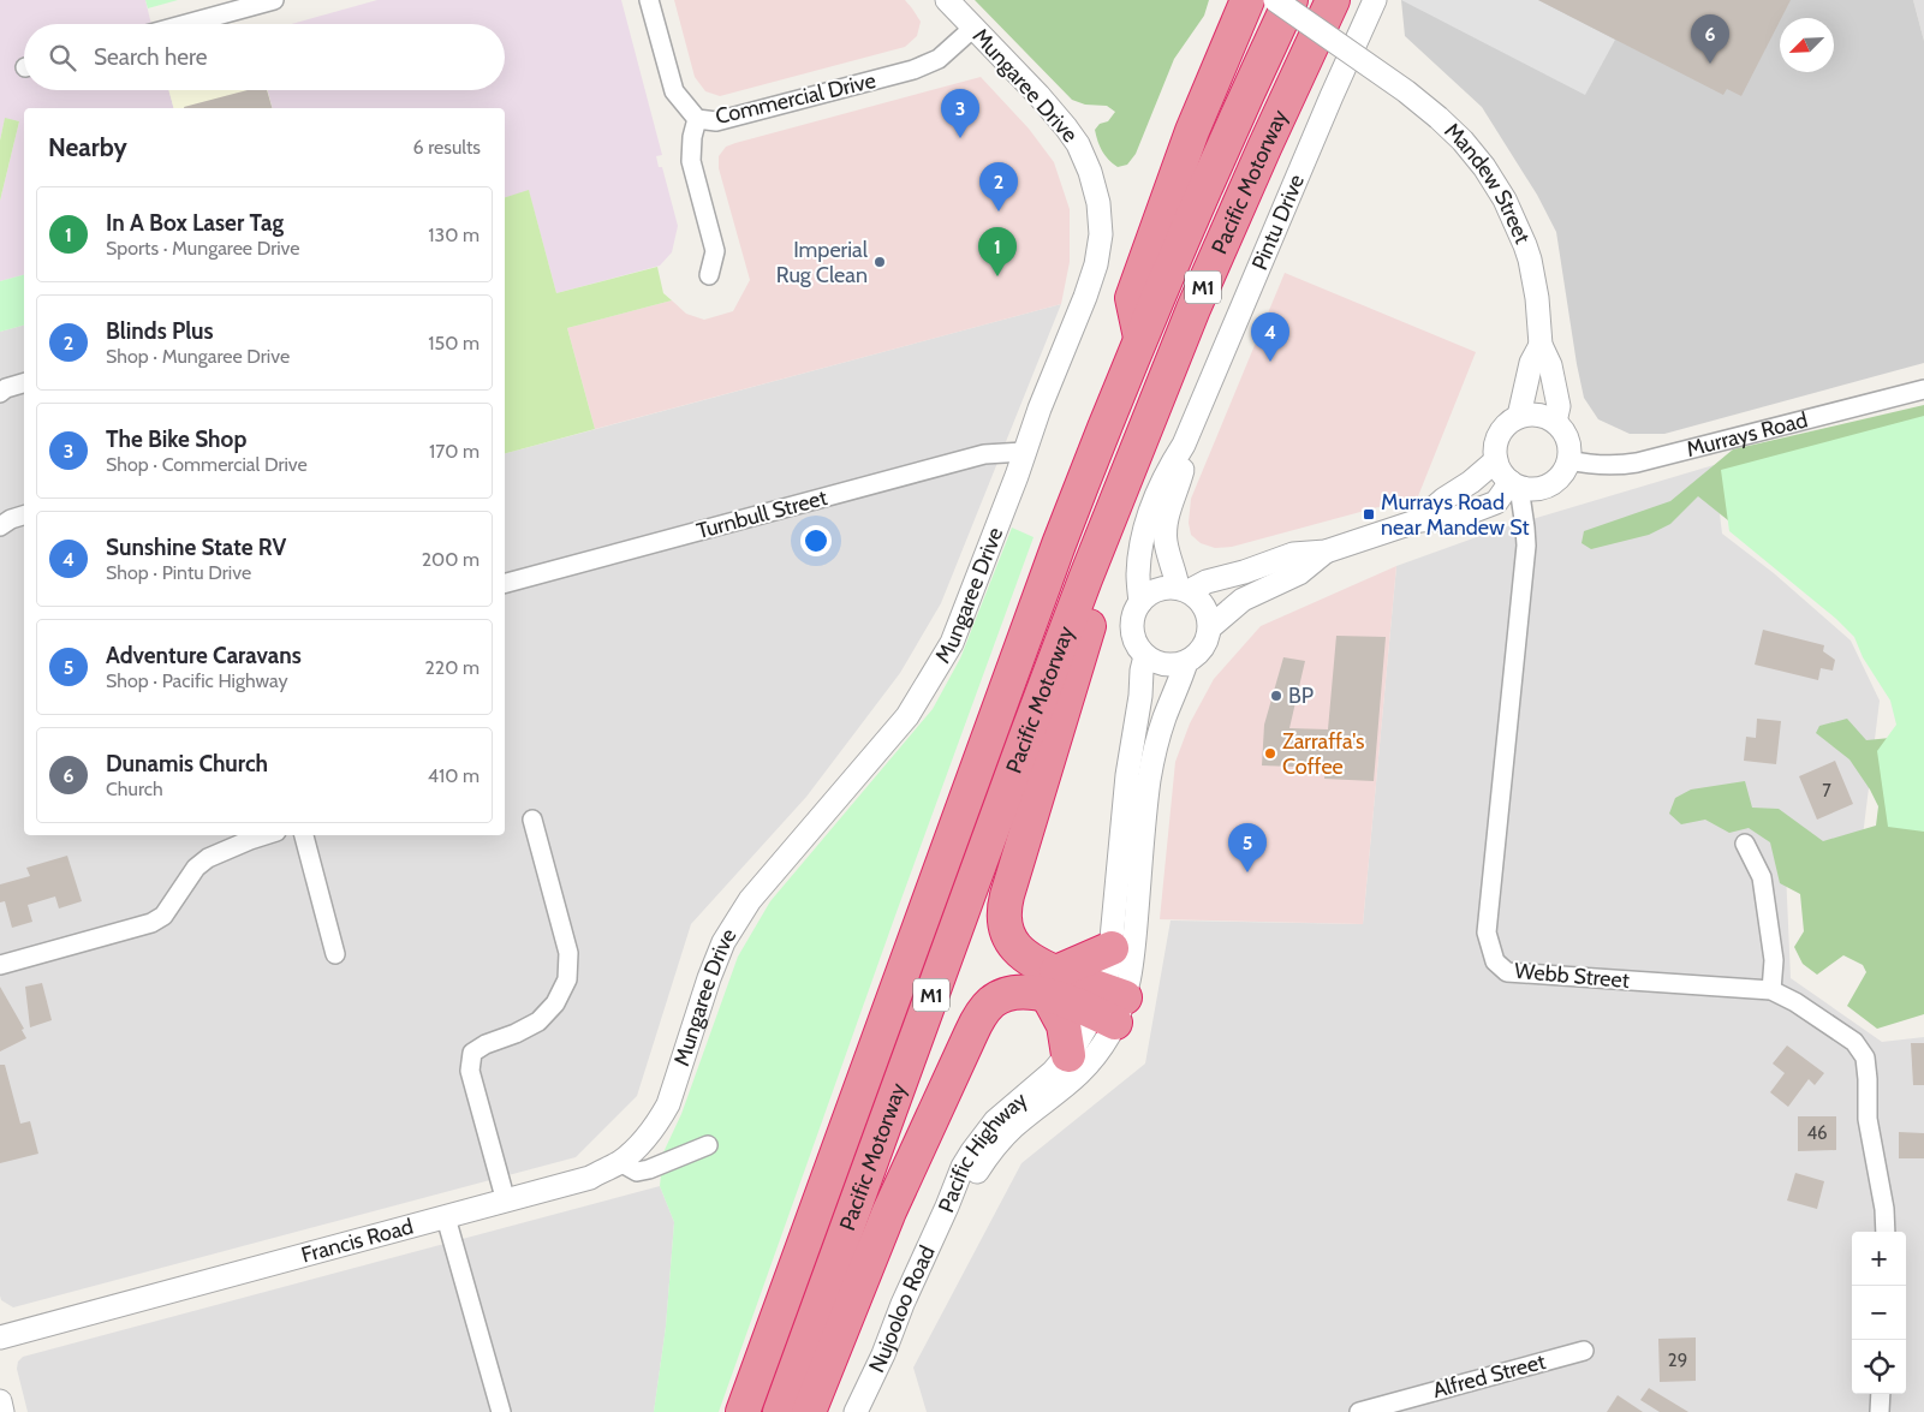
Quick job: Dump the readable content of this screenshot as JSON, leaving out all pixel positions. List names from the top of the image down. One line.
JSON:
{"streets":{"highway":["Pacific Motorway","M1"],"street":["Mungaree Drive","Commercial Drive","Mandew Street","Pintu Drive","Murrays Road","Turnbull Street","Webb Street","Pacific Highway","Francis Road","Nujooloo Road","Alfred Street"]},"crossings":[["Mungaree Drive","Commercial Drive"],["Mungaree Drive","Turnbull Street"],["Mungaree Drive","Francis Road"],["Mandew Street","Murrays Road"],["Mandew Street","Webb Street"],["Pintu Drive","Pacific Highway"],["Murrays Road","Webb Street"],["Pacific Highway","Nujooloo Road"]],"places":{"other":["Imperial Rug Clean","BP","Zarraffa's Coffee"],"transit":["Murrays Road near Mandew St"]},"house_numbers":["7","46","29"],"north":"bottom left","page":{"pins":["6","3","2","1","4","5"],"search":"Search here","heading":["Nearby","6 results"],"list":[{"mark":"1","name":"In A Box Laser Tag","note":"Sports · Mungaree Drive","value":"130 m"},{"mark":"2","name":"Blinds Plus","note":"Shop · Mungaree Drive","value":"150 m"},{"mark":"3","name":"The Bike Shop","note":"Shop · Commercial Drive","value":"170 m"},{"mark":"4","name":"Sunshine State RV","note":"Shop · Pintu Drive","value":"200 m"},{"mark":"5","name":"Adventure Caravans","note":"Shop · Pacific Highway","value":"220 m"},{"mark":"6","name":"Dunamis Church","note":"Church","value":"410 m"}],"map_buttons":["+","−"]}}
